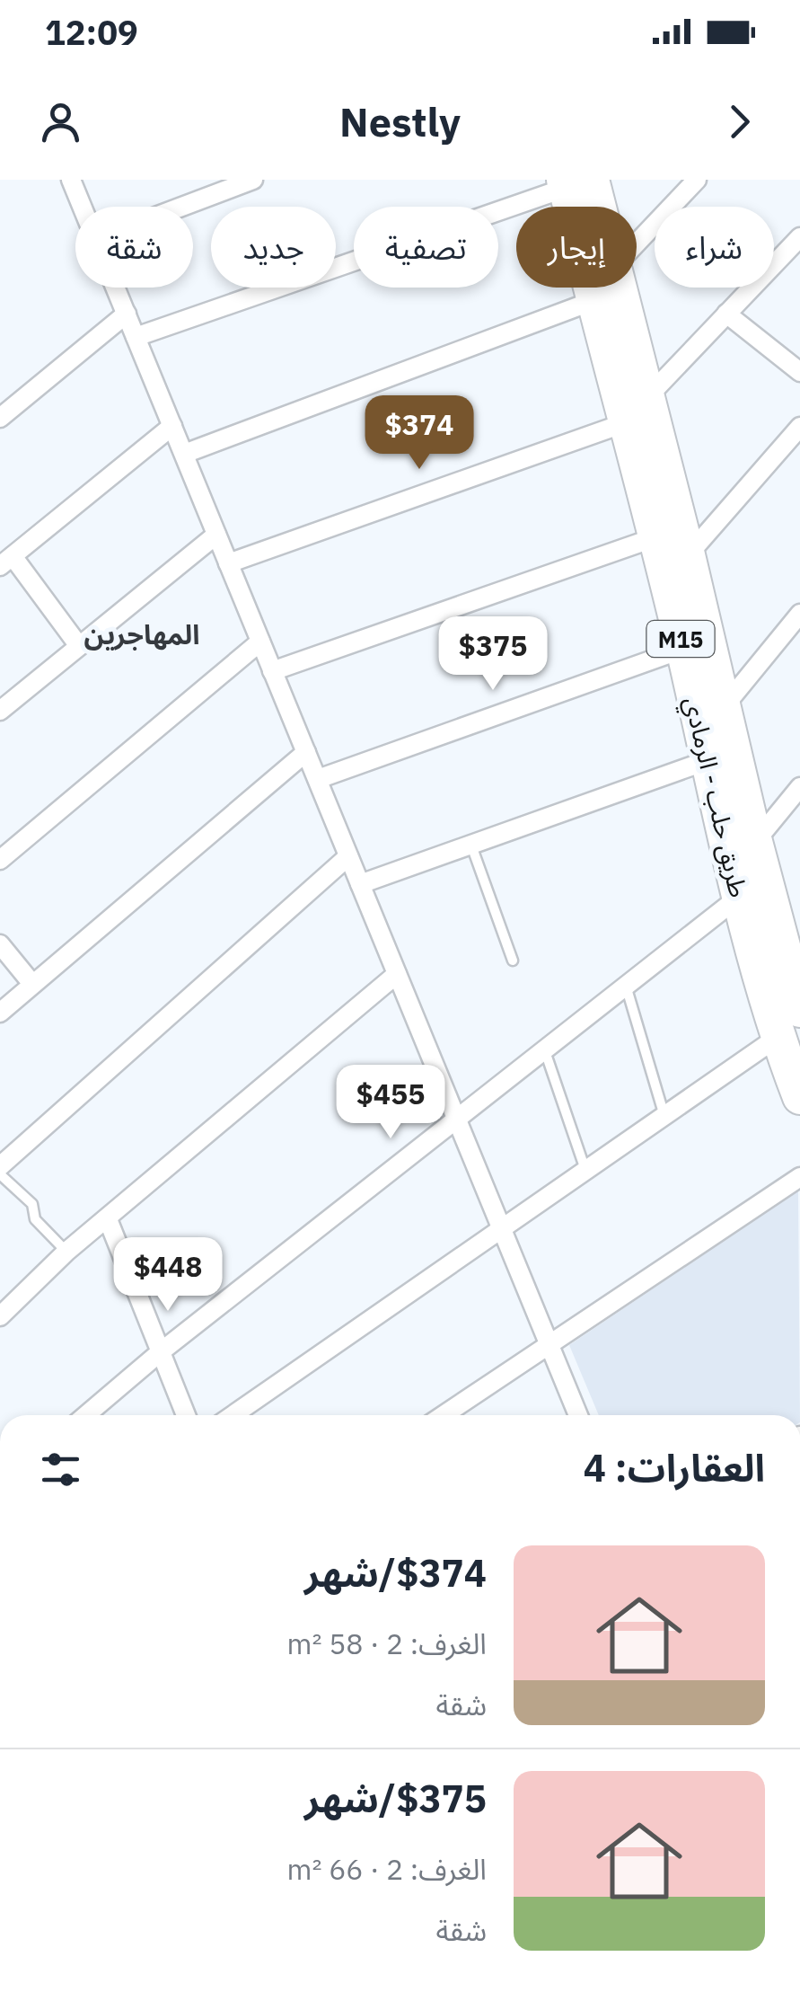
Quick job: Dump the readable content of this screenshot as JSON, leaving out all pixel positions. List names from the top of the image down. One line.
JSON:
{"streets":{"highway":["M15","طريق حلب - الرمادي"]},"districts":["المهاجرين"],"page":{"status":"12:09","header":"Nestly","chip":["شراء","إيجار","تصفية","جديد","شقة"],"price":["$374","$375","$455","$448"],"heading":"العقارات: 4","list":[{"name":"$374/شهر","note":"الغرف: 2 · 58 m² · شقة"},{"name":"$375/شهر","note":"الغرف: 2 · 66 m² · شقة"}]}}
